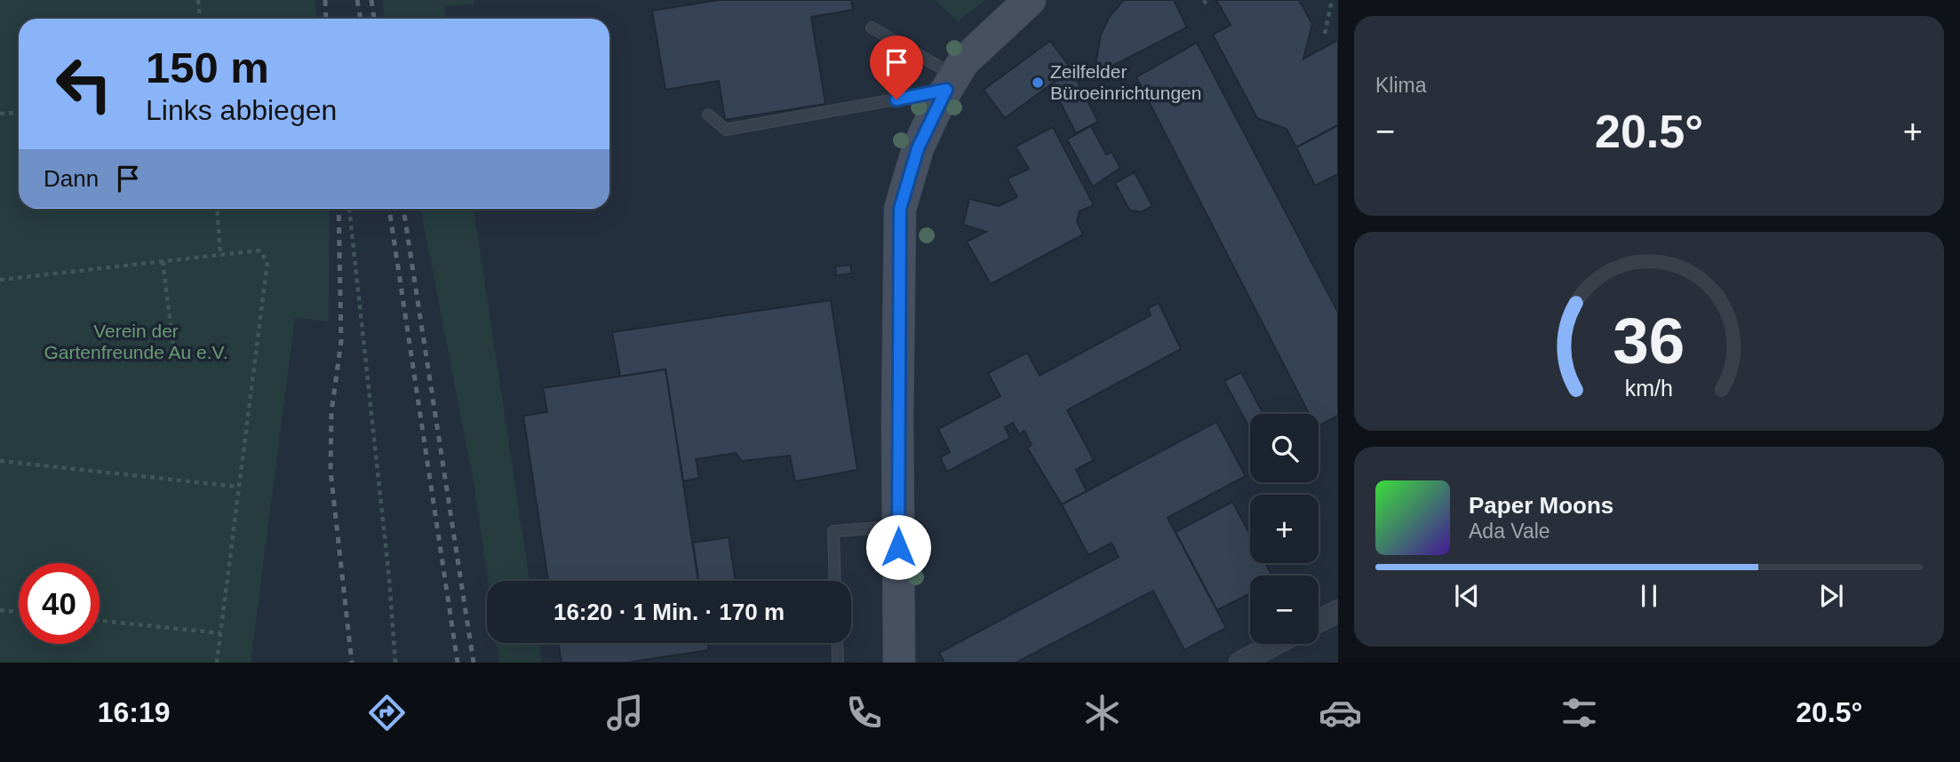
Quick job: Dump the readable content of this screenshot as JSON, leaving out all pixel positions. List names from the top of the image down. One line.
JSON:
{"parks":["Verein der Gartenfreunde Au e.V."],"places":["Zeilfelder Büroeinrichtungen"],"page":{"tile":"Klima","turn":["150 m","Links abbiegen"],"heat":["−","20.5°","+"],"then":"Dann","map_buttons":["+","−"],"song":["Paper Moons","Ada Vale"],"limit":"40","trip":"16:20 · 1 Min. · 170 m","tabs":["16:19","20.5°"],"gauge":["36","km/h"]}}
